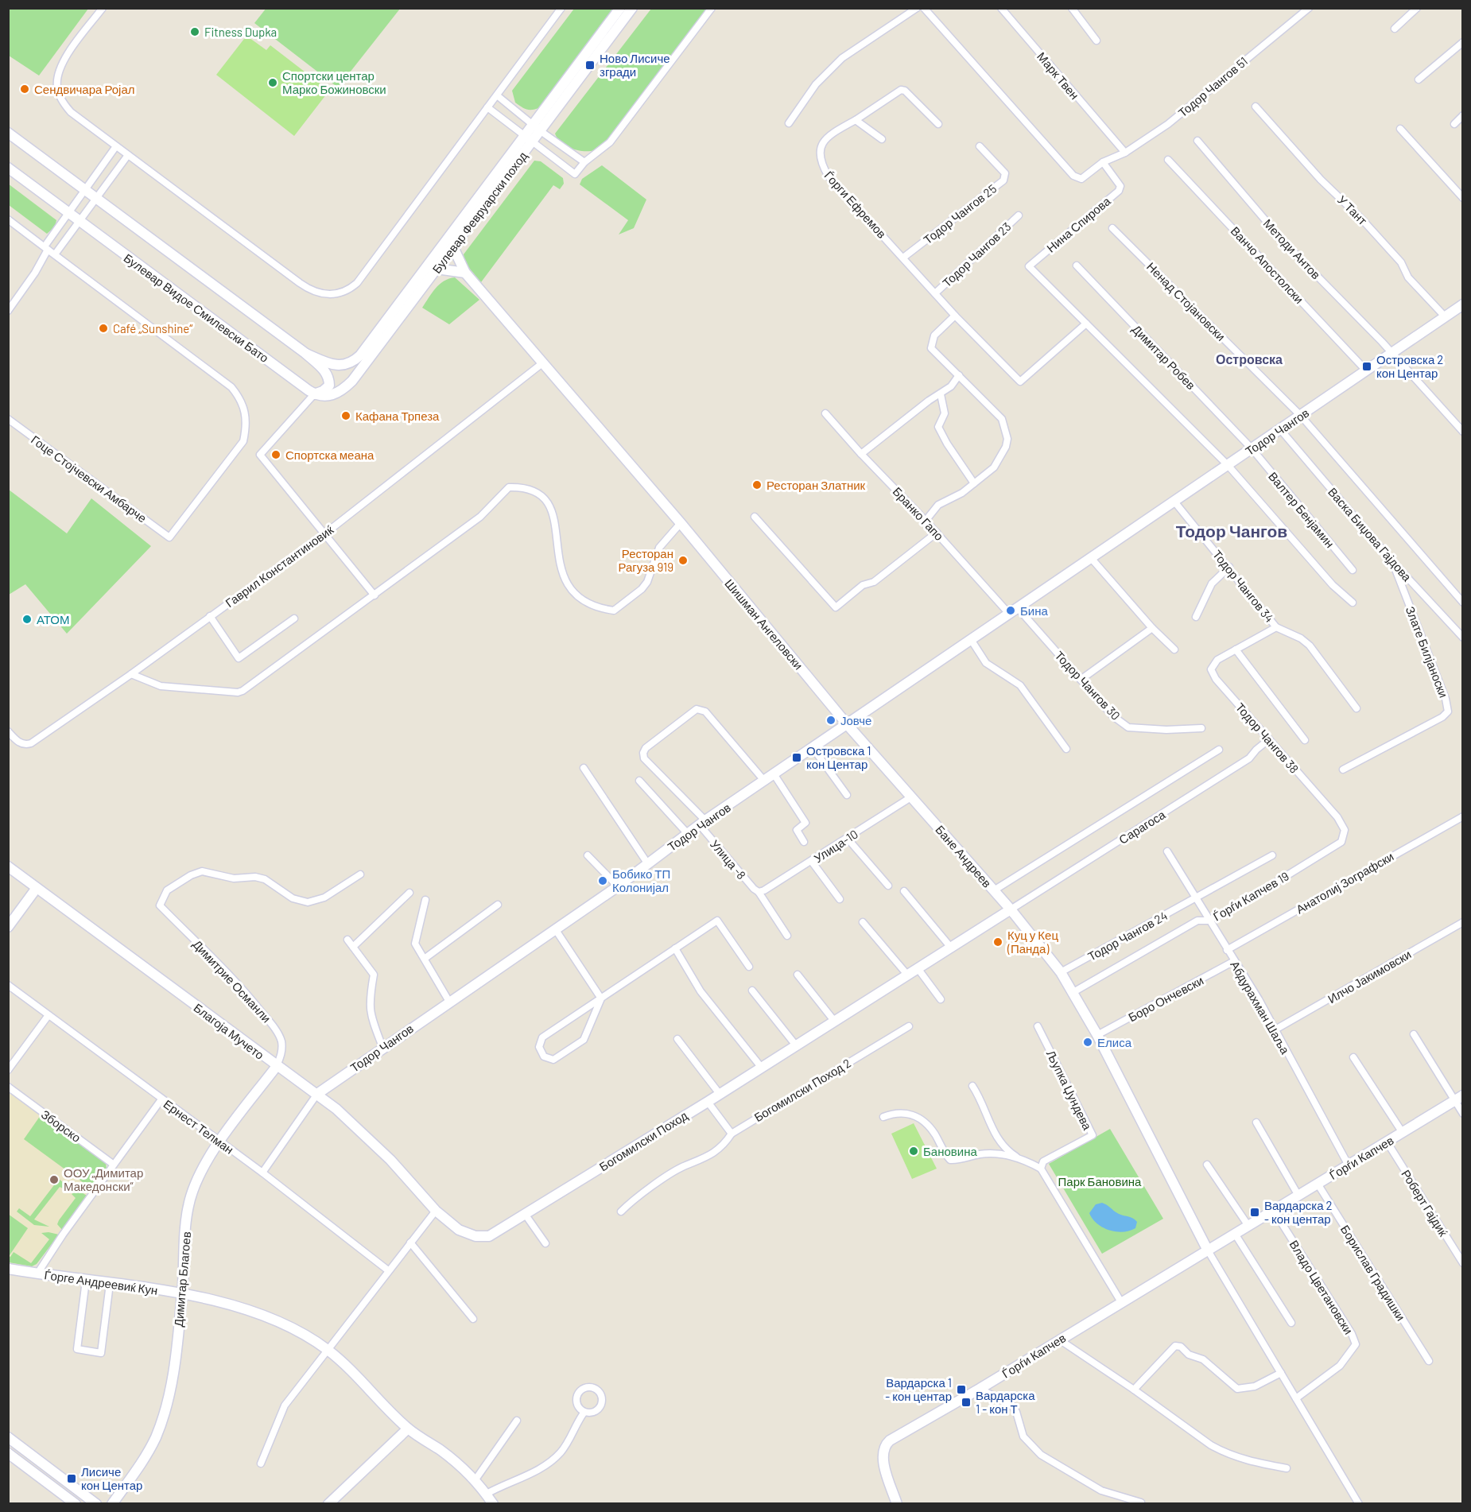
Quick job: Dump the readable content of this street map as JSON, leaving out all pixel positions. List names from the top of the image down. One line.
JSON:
{"streets":{"street":["Марк Твен","Тодор Чангов 51","Ѓорги Ефремов","У Тант","Булевар Февруарски поход","Тодор Чангов 25","Нина Спирова","Методи Антов","Тодор Чангов 23","Ванчо Апостолски","Ненад Стојановски","Булевар Видое Смилевски Бато","Димитар Робев","Тодор Чангов","Гоце Стојчевски Амбарче","Валтер Бенјамин","Бранко Гапо","Васка Биџова Гајдова","Гаврил Константиновиќ","Тодор Чангов 34","Шишман Ангеловски","Злате Билјаноски","Тодор Чангов 30","Тодор Чангов 38","Сарагоса","Улица-10","Бане Андреев","Улица -8","Анатолиј Зографски","Ѓорѓи Капчев 19","Тодор Чангов 24","Илчо Јакимовски","Димитрие Османли","Боро Ончевски","Абдурахман Шаља","Благоја Мучето","Богомилски Поход 2","Љупка Џундева","Зборско","Ернест Телман","Богомилски Поход","Ѓорѓи Капчев","Роберт Гајдиќ","Борислав Градишки","Димитар Благоев","Ѓорге Андреевиќ Кун","Владо Цветановски"]},"crossings":[["Марк Твен","Тодор Чангов 51"],["Тодор Чангов 51","Нина Спирова"],["Ѓорги Ефремов","Тодор Чангов 25"],["Ѓорги Ефремов","Нина Спирова"],["Ѓорги Ефремов","Тодор Чангов 23"],["У Тант","Тодор Чангов"],["Булевар Февруарски поход","Булевар Видое Смилевски Бато"],["Нина Спирова","Тодор Чангов"],["Методи Антов","Тодор Чангов"],["Ванчо Апостолски","Тодор Чангов"],["Ненад Стојановски","Тодор Чангов"],["Димитар Робев","Тодор Чангов"],["Димитар Робев","Валтер Бенјамин"],["Тодор Чангов","Валтер Бенјамин"],["Тодор Чангов","Бранко Гапо"],["Тодор Чангов","Васка Биџова Гајдова"],["Тодор Чангов","Тодор Чангов 34"],["Тодор Чангов","Шишман Ангеловски"],["Тодор Чангов","Тодор Чангов 30"],["Тодор Чангов","Бане Андреев"],["Тодор Чангов","Улица -8"],["Тодор Чангов","Благоја Мучето"],["Тодор Чангов","Ернест Телман"],["Васка Биџова Гајдова","Злате Билјаноски"],["Тодор Чангов 34","Тодор Чангов 38"],["Шишман Ангеловски","Бане Андреев"],["Тодор Чангов 38","Сарагоса"],["Тодор Чангов 38","Ѓорѓи Капчев 19"],["Сарагоса","Бане Андреев"],["Сарагоса","Богомилски Поход"],["Улица-10","Бане Андреев"],["Улица-10","Улица -8"],["Бане Андреев","Ѓорѓи Капчев 19"],["Бане Андреев","Тодор Чангов 24"],["Бане Андреев","Богомилски Поход"],["Анатолиј Зографски","Абдурахман Шаља"],["Ѓорѓи Капчев 19","Абдурахман Шаља"],["Тодор Чангов 24","Абдурахман Шаља"],["Илчо Јакимовски","Абдурахман Шаља"],["Димитрие Османли","Благоја Мучето"],["Димитрие Османли","Димитар Благоев"],["Боро Ончевски","Абдурахман Шаља"],["Абдурахман Шаља","Ѓорѓи Капчев"],["Благоја Мучето","Богомилски Поход"],["Благоја Мучето","Димитар Благоев"],["Ернест Телман","Димитар Благоев"],["Ѓорѓи Капчев","Роберт Гајдиќ"],["Ѓорѓи Капчев","Борислав Градишки"],["Ѓорѓи Капчев","Владо Цветановски"],["Димитар Благоев","Ѓорге Андреевиќ Кун"]],"districts":["Островска","Тодор Чангов"],"parks":["Парк Бановина"],"places":{"other":["Fitness Dupka","Спортски центар Марко Божиновски","Сендвичара Ројал","Café „Sunshine“","Кафана Трпеза","Спортска меана","Ресторан Златник","Ресторан Рагуза 919","Бина","АТОМ","Јовче","Бобико ТП Колонијал","Куц у Кец (Панда)","Елиса","Бановина","ООУ „Димитар Македонски“"],"transit":["Ново Лисиче згради","Островска 2 кон Центар","Островска 1 кон Центар","Вардарска 2 - кон центар","Вардарска 1 - кон центар","Вардарска 1 - кон Т","Лисиче кон Центар"]}}
